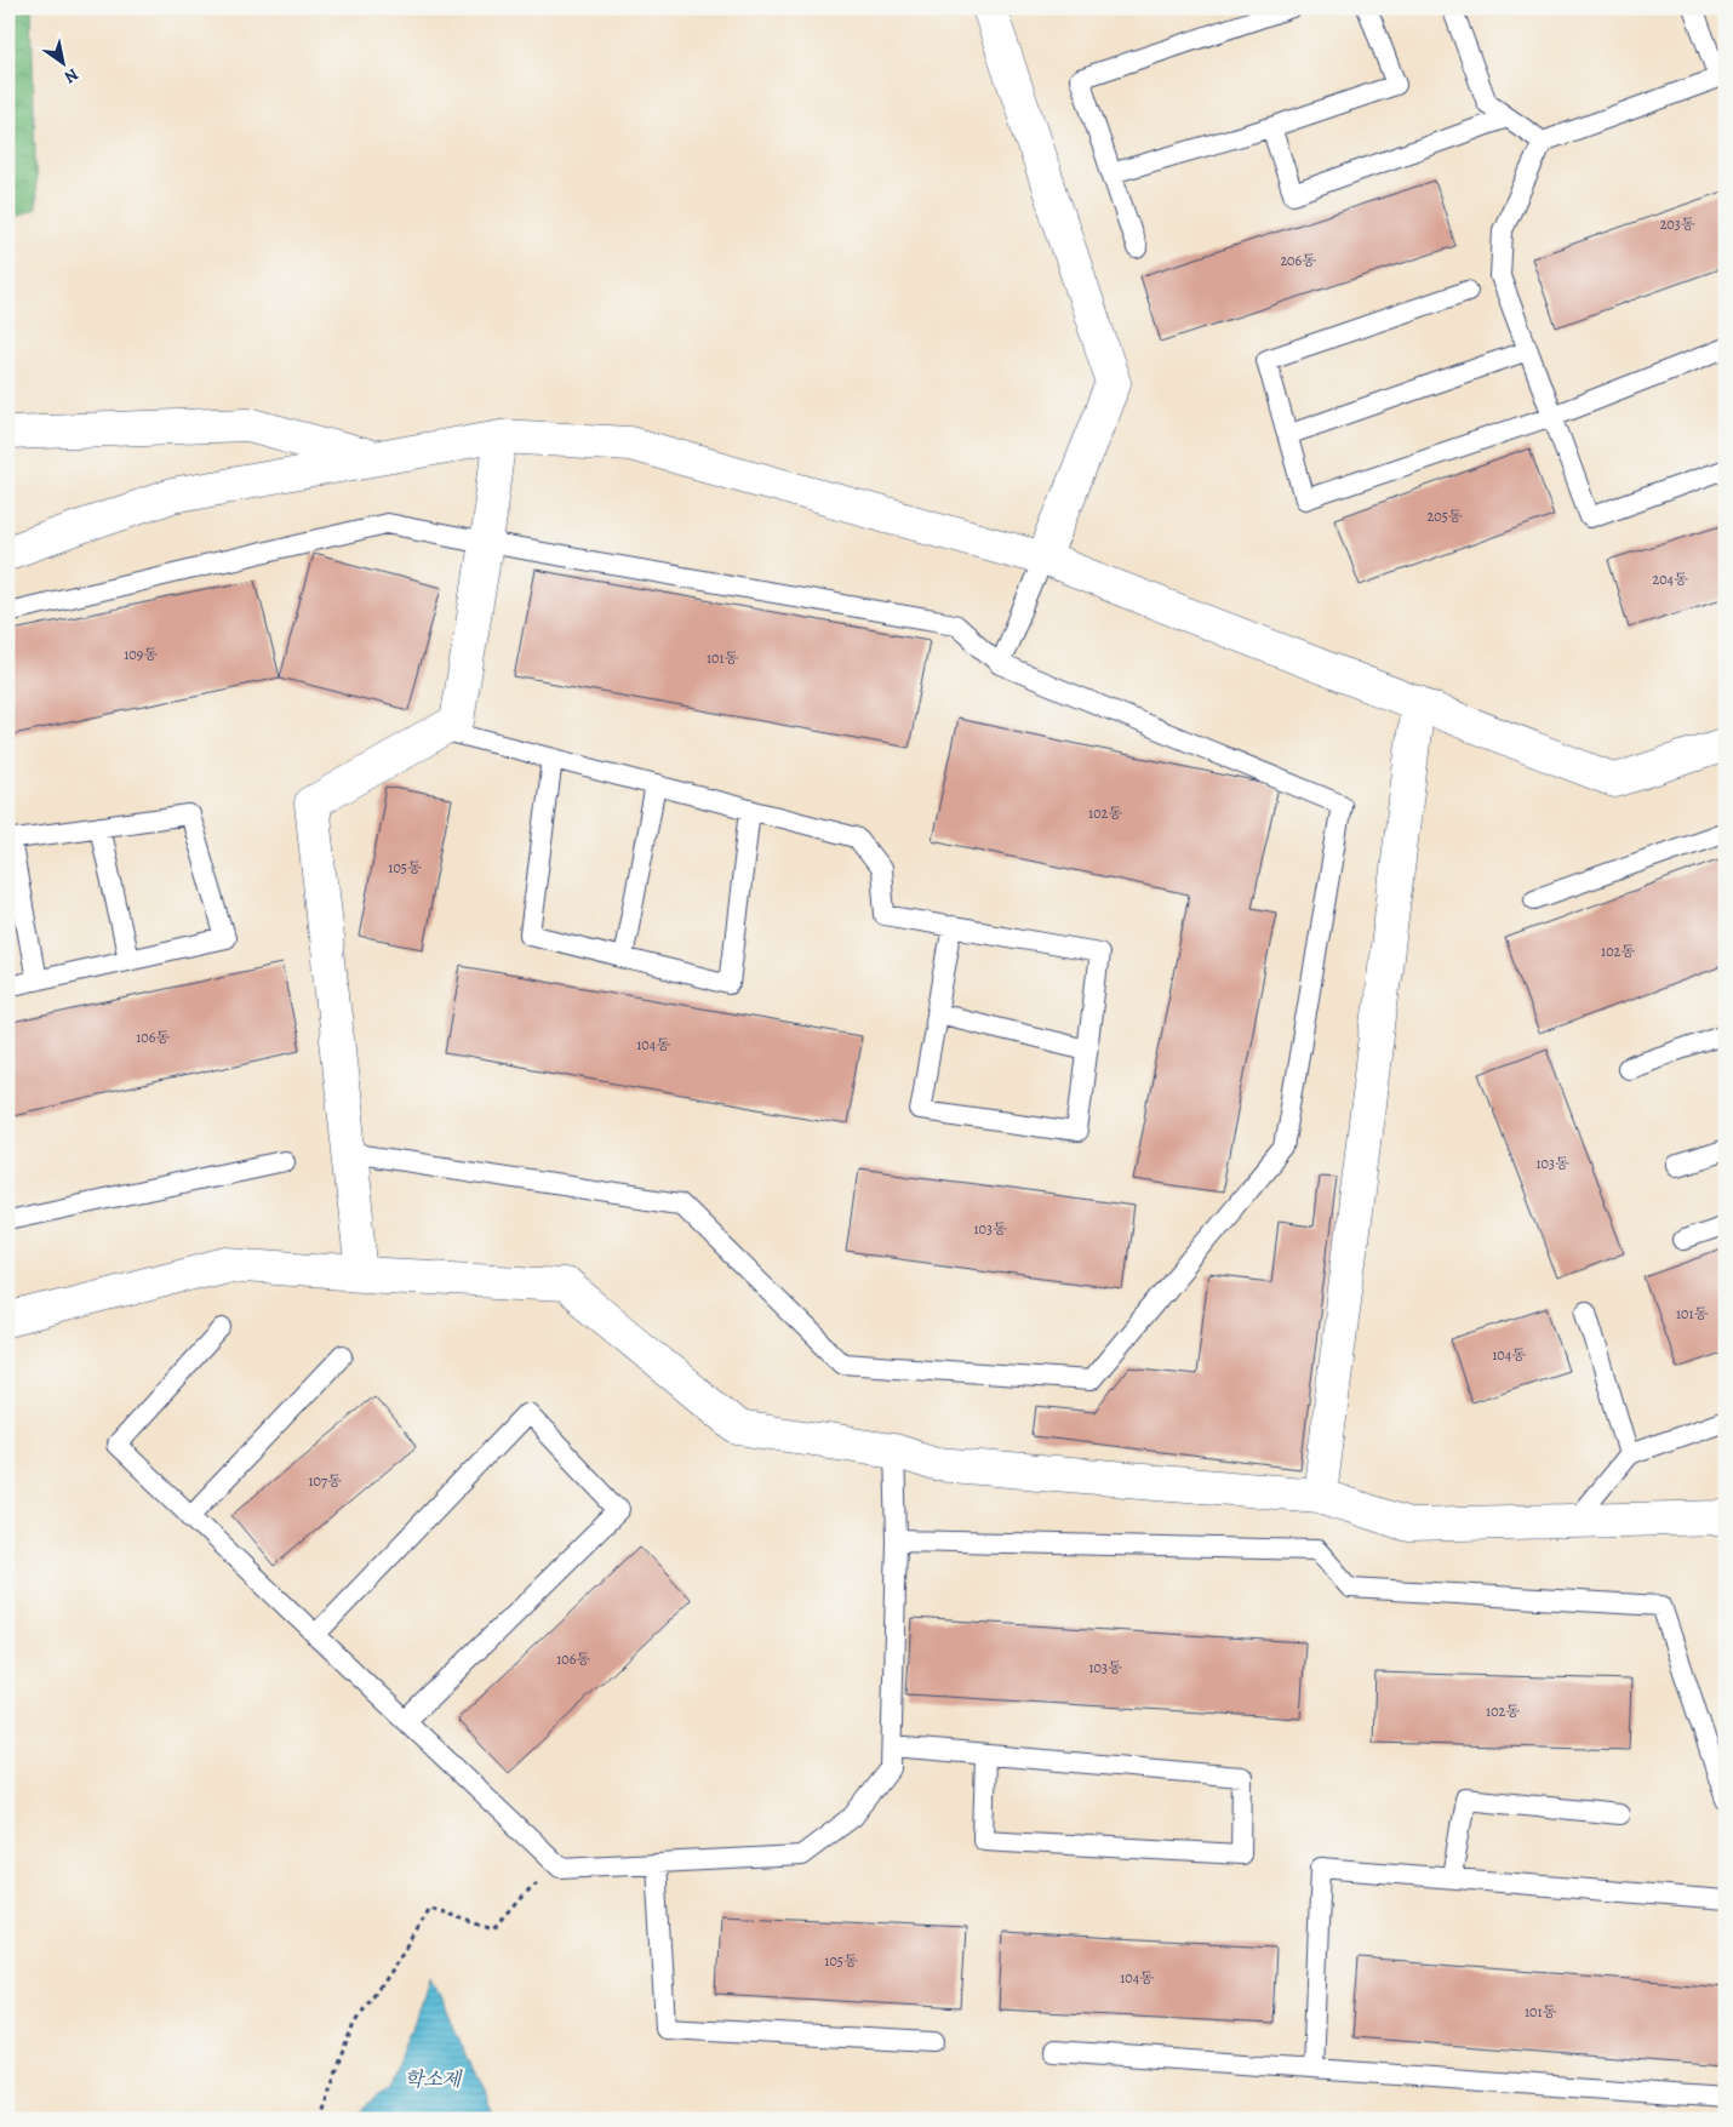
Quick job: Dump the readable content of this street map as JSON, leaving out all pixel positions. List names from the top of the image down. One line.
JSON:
{"water":["학소제"],"house_numbers":["203동","206동","205동","204동","109동","101동","102동","105동","102동","106동","104동","103동","103동","101동","104동","107동","106동","103동","102동","105동","104동","101동"],"north":"bottom right"}
